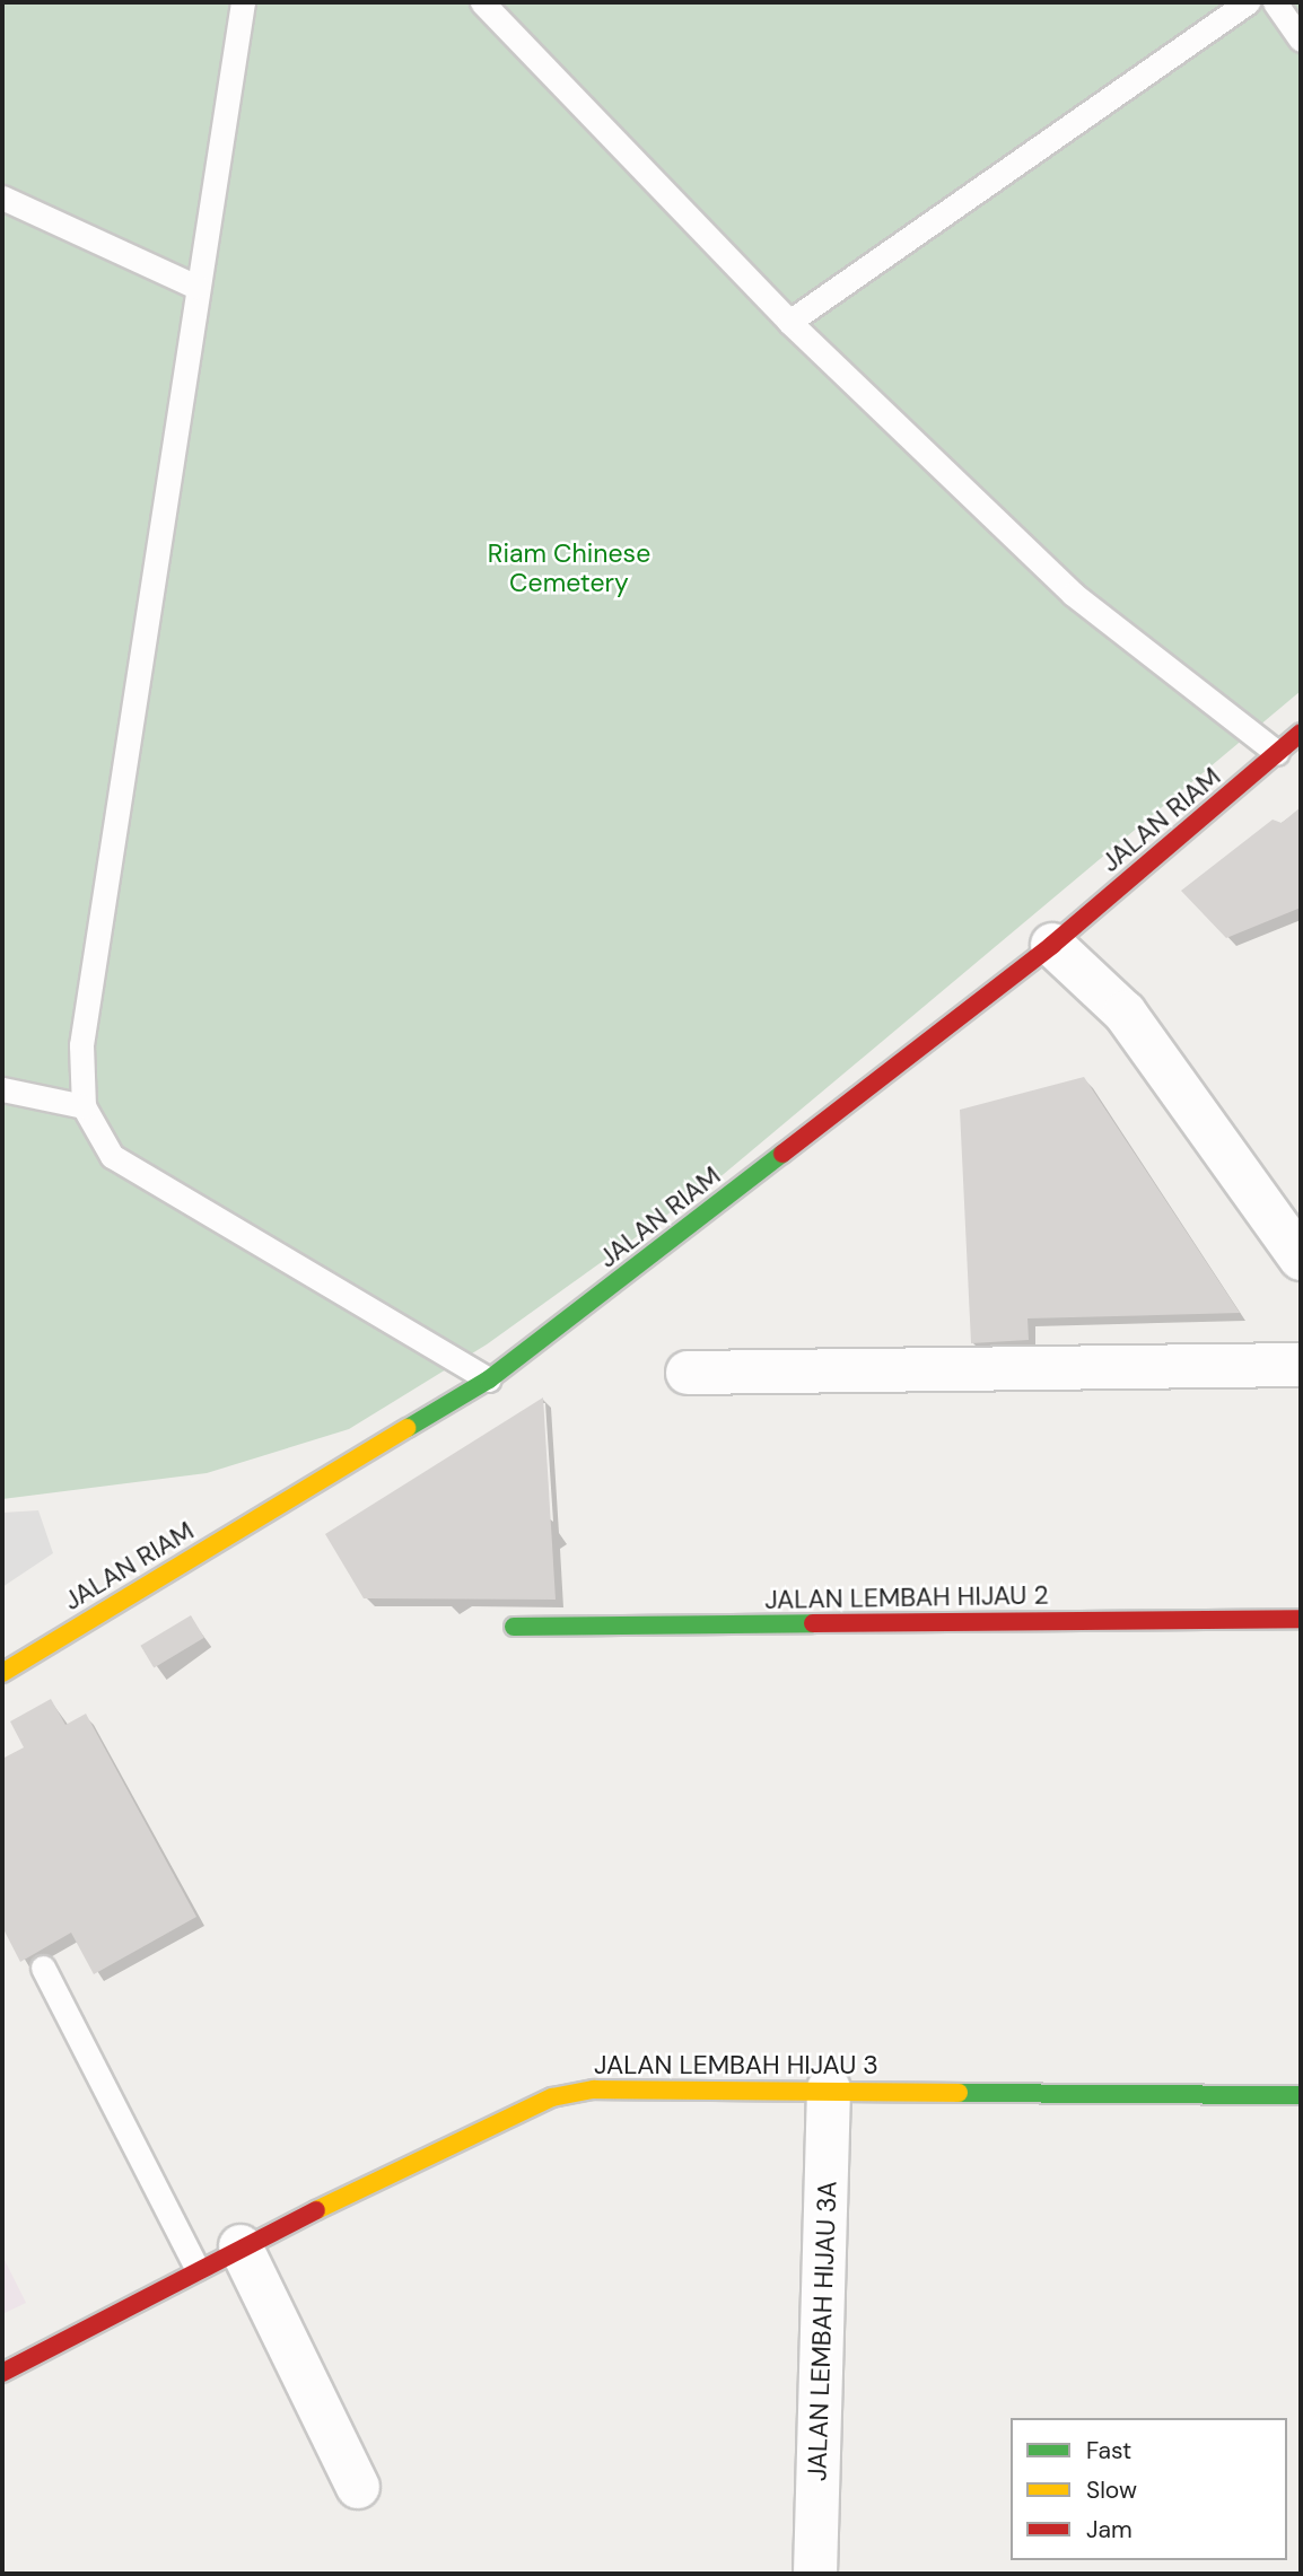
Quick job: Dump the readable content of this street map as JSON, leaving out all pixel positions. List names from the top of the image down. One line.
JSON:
{"streets":{"street":["JALAN RIAM","JALAN LEMBAH HIJAU 2","JALAN LEMBAH HIJAU 3","JALAN LEMBAH HIJAU 3A"]},"crossings":[["JALAN LEMBAH HIJAU 3","JALAN LEMBAH HIJAU 3A"]],"parks":["Riam Chinese Cemetery"],"legend":["Fast","Slow","Jam"]}
